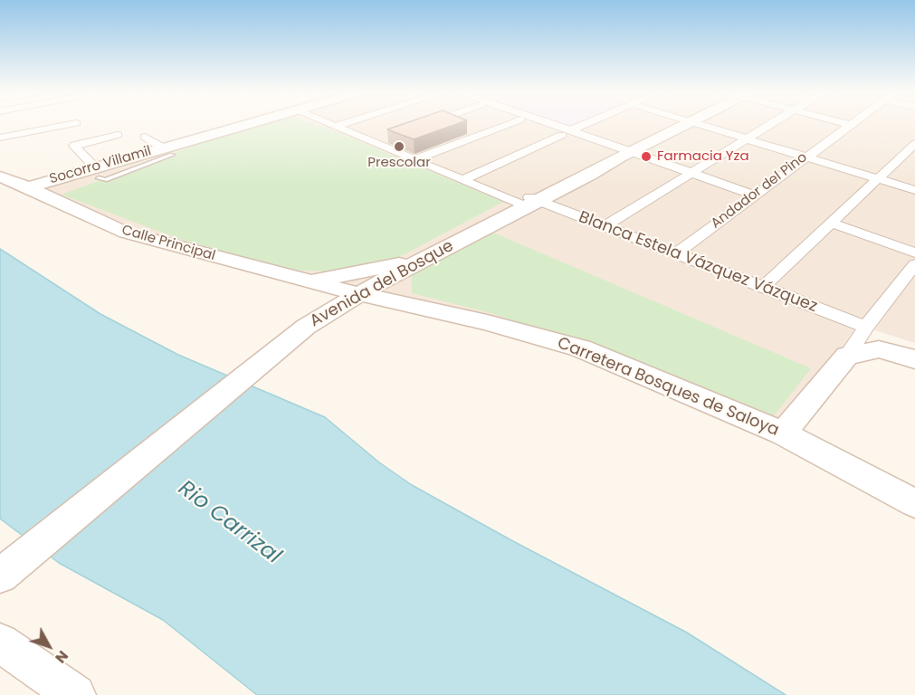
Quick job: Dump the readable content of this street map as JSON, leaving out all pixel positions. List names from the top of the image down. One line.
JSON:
{"streets":{"street":["Socorro Villamil","Andador del Pino","Calle Principal","Blanca Estela Vázquez Vázquez","Avenida del Bosque","Carretera Bosques de Saloya"]},"crossings":[["Socorro Villamil","Calle Principal"],["Andador del Pino","Blanca Estela Vázquez Vázquez"],["Calle Principal","Carretera Bosques de Saloya"],["Blanca Estela Vázquez Vázquez","Avenida del Bosque"],["Avenida del Bosque","Carretera Bosques de Saloya"]],"water":["Rio Carrizal"],"places":["Prescolar","Farmacia Yza"],"north":"bottom right"}
